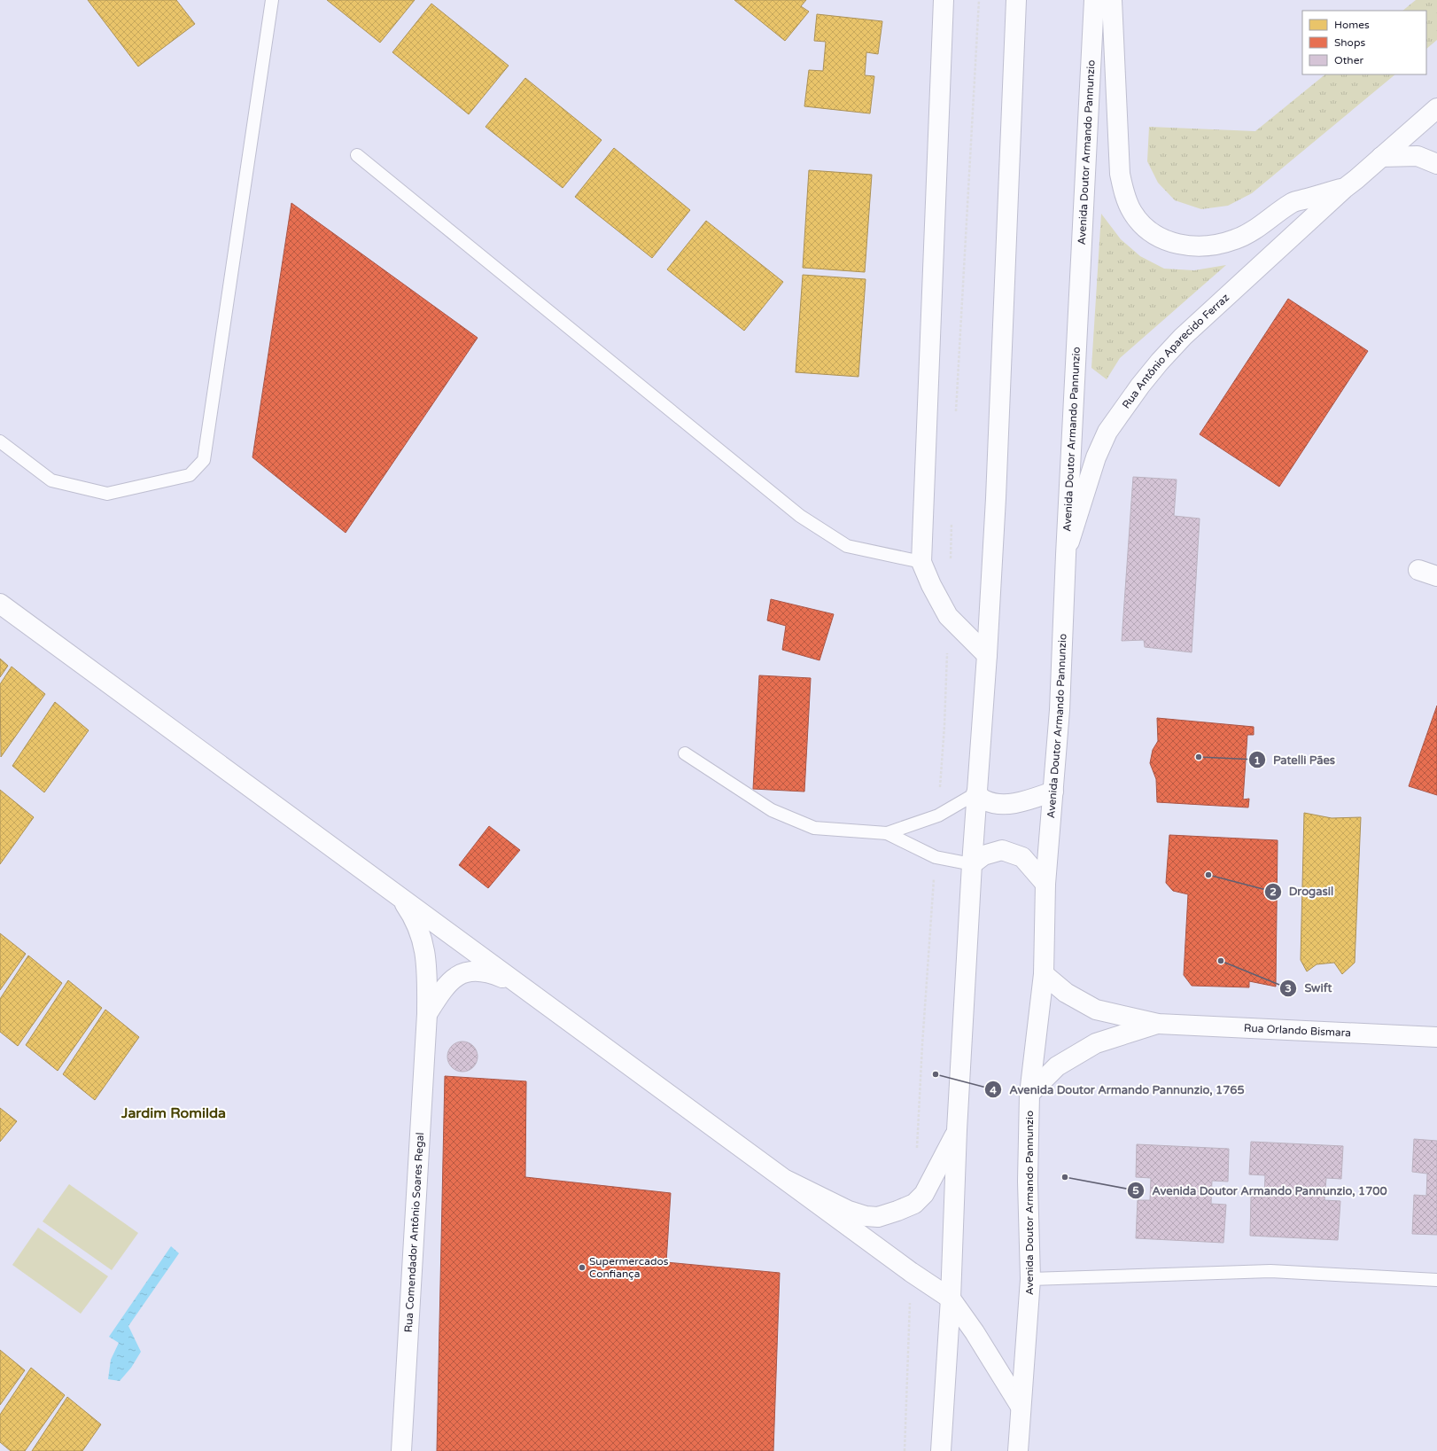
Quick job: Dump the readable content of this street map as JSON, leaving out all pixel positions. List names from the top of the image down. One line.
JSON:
{"streets":{"street":["Avenida Doutor Armando Pannunzio","Rua Antônio Aparecido Ferraz","Rua Orlando Bismara","Rua Comendador Antônio Soares Regal"]},"crossings":[["Avenida Doutor Armando Pannunzio","Rua Antônio Aparecido Ferraz"],["Avenida Doutor Armando Pannunzio","Rua Orlando Bismara"]],"districts":["Jardim Romilda"],"places":["Patelli Pães","Drogasil","Swift","Avenida Doutor Armando Pannunzio, 1765","Avenida Doutor Armando Pannunzio, 1700","Supermercados Confiança"],"legend":["Homes","Shops","Other"]}
